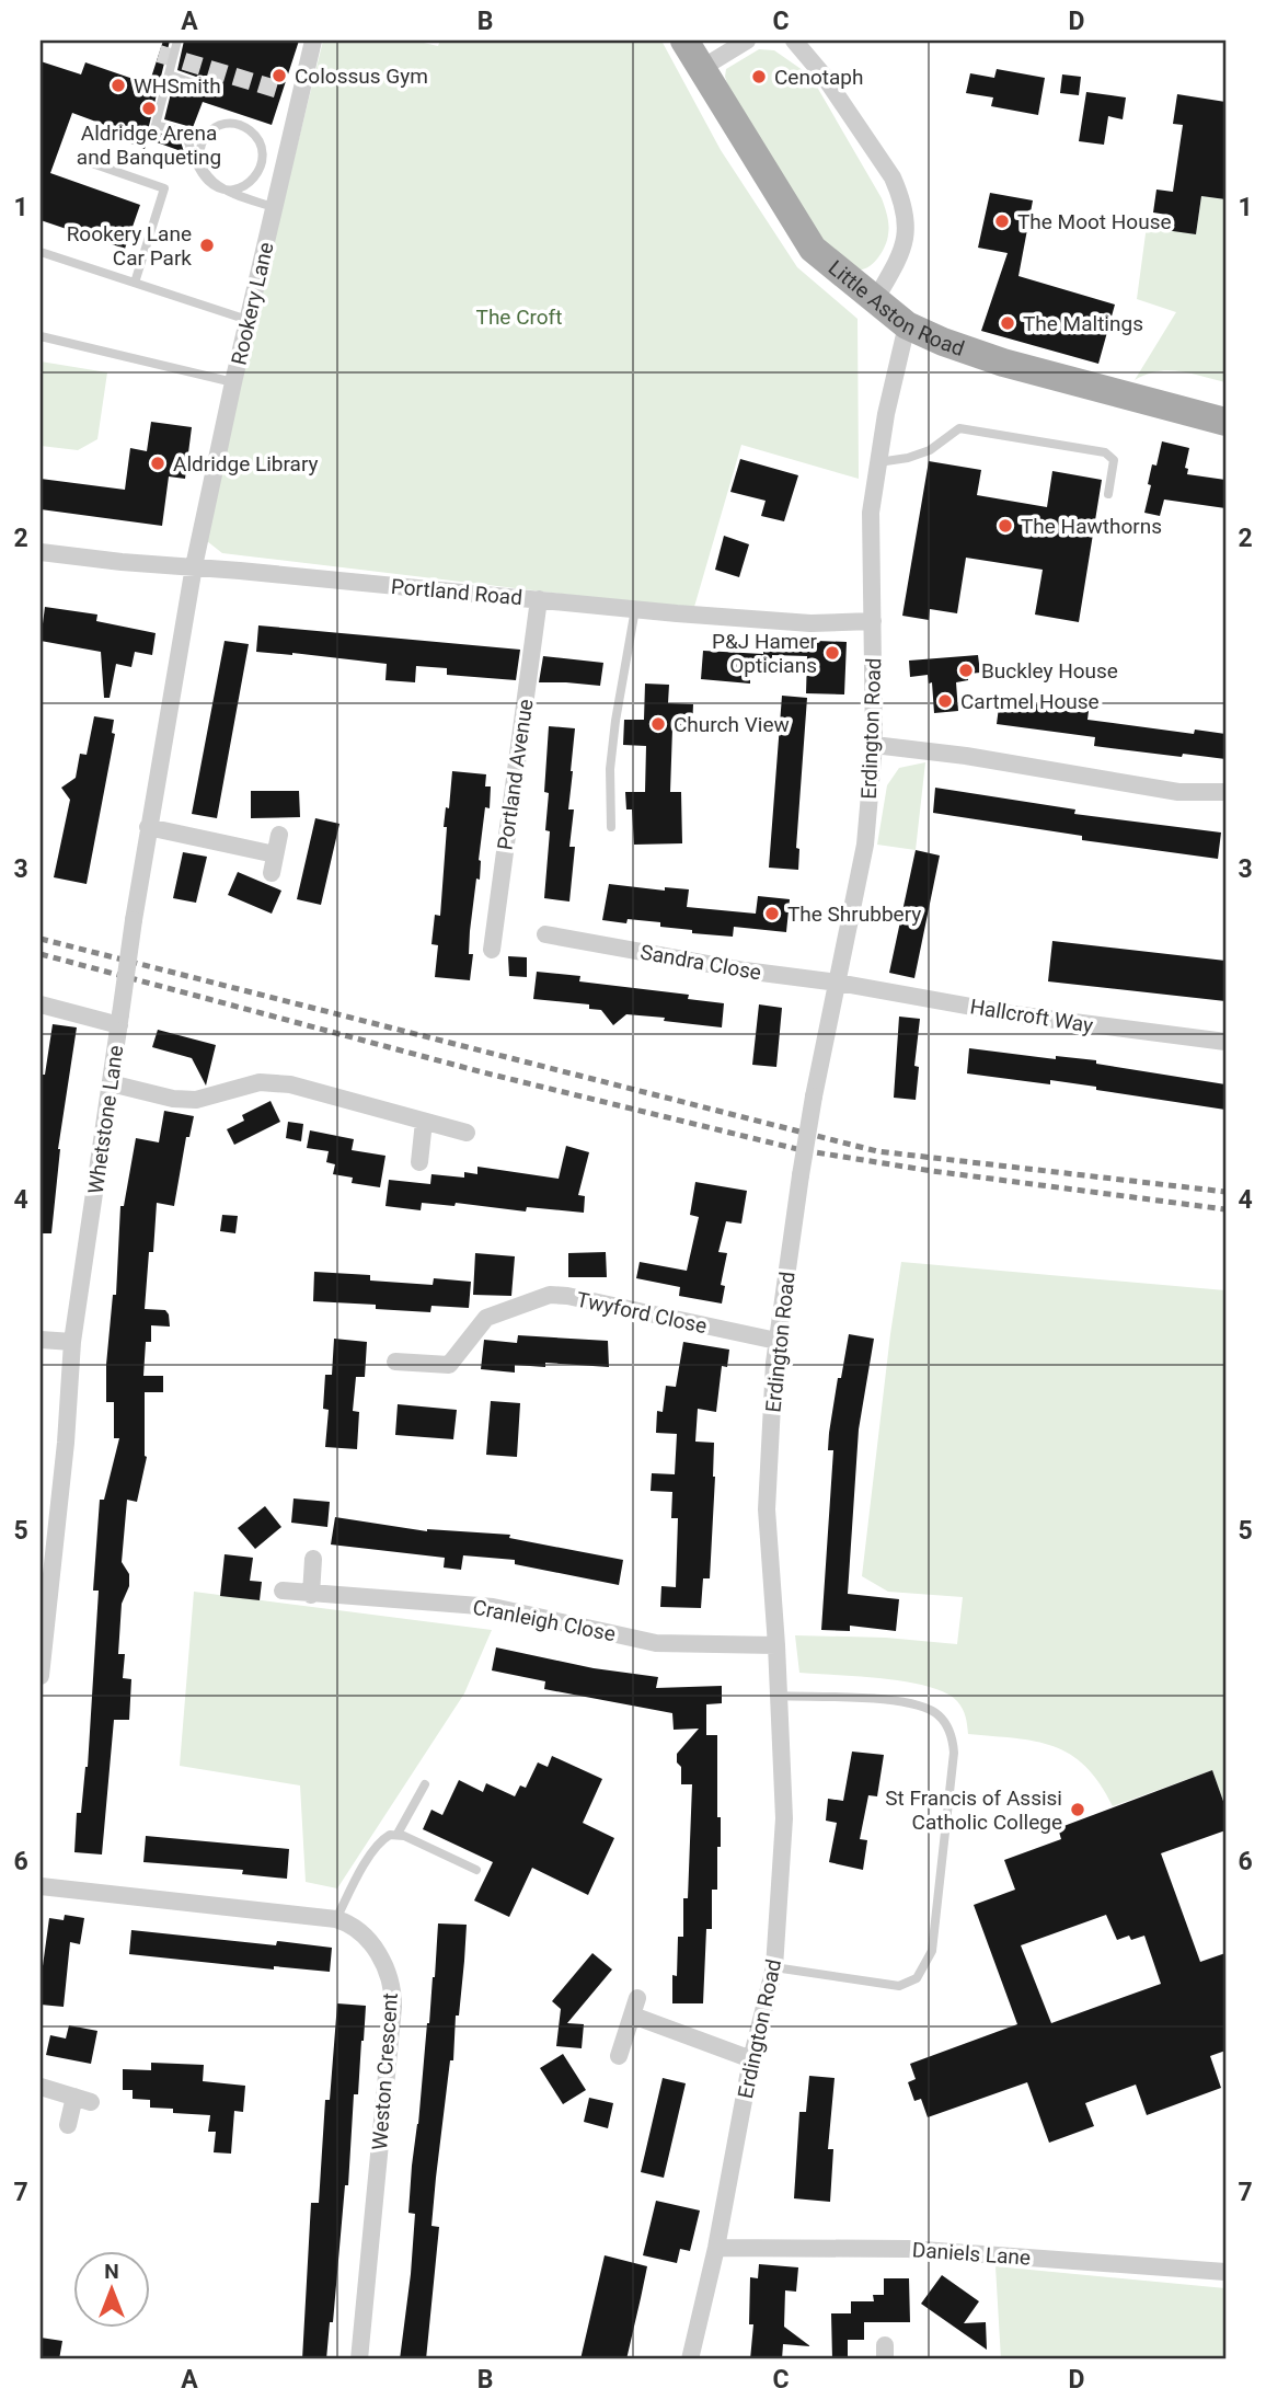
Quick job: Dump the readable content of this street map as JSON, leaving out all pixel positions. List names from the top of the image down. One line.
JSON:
{"streets":{"main road":["Little Aston Road"],"street":["Rookery Lane","Portland Road","Erdington Road","Portland Avenue","Sandra Close","Hallcroft Way","Whetstone Lane","Twyford Close","Cranleigh Close","Weston Crescent","Daniels Lane"]},"crossings":[["Rookery Lane","Portland Road"],["Rookery Lane","Whetstone Lane"],["Little Aston Road","Erdington Road"],["Portland Road","Erdington Road"],["Portland Road","Portland Avenue"],["Portland Road","Whetstone Lane"],["Erdington Road","Sandra Close"],["Erdington Road","Hallcroft Way"],["Erdington Road","Twyford Close"],["Erdington Road","Cranleigh Close"],["Erdington Road","Daniels Lane"],["Sandra Close","Hallcroft Way"]],"parks":["The Croft"],"places":["Colossus Gym","Cenotaph","WHSmith","Aldridge Arena and Banqueting","The Moot House","Rookery Lane Car Park","The Maltings","Aldridge Library","The Hawthorns","P&J Hamer Opticians","Buckley House","Cartmel House","Church View","The Shrubbery","St Francis of Assisi Catholic College"],"north":"top","grid":{"columns":["A","B","C","D"],"rows":["1","2","3","4","5","6","7"]}}
